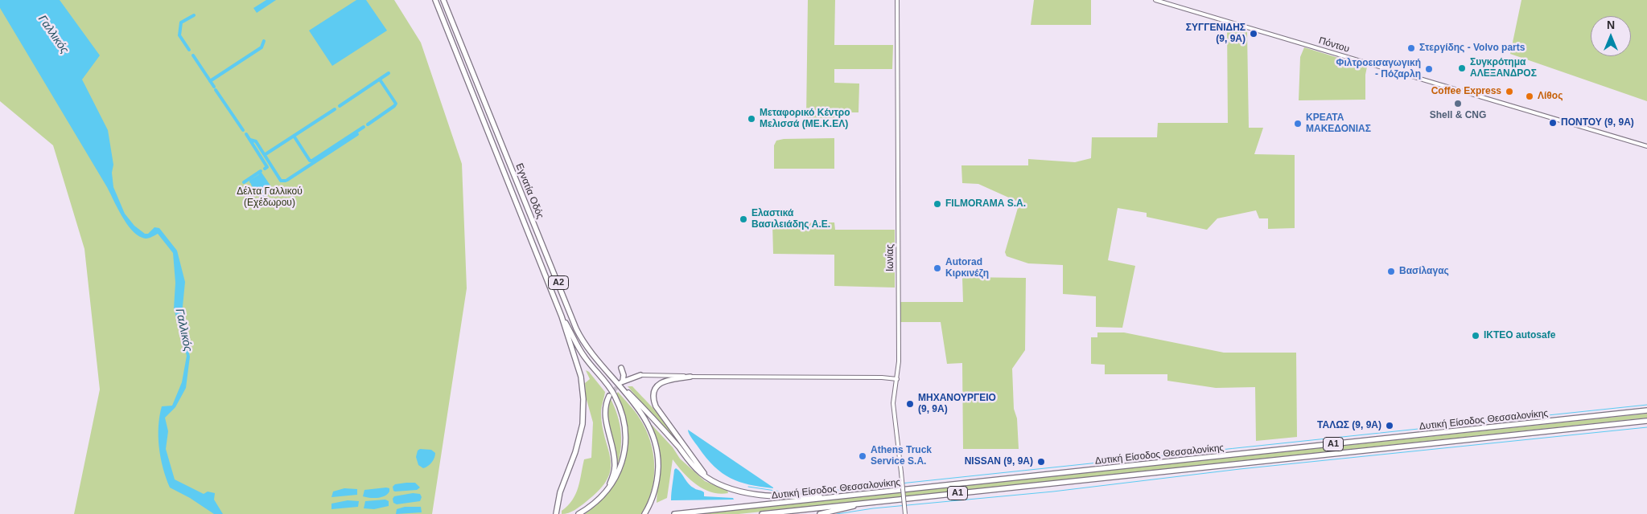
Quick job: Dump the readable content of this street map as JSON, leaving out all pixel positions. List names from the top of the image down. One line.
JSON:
{"streets":{"highway":["Εγνατία Οδός","Α2","Δυτική Είσοδος Θεσσαλονίκης","Α1"],"street":["Πόντου","Ιωνίας"]},"crossings":[["Εγνατία Οδός","Α2"]],"water":["Γαλλικός"],"parks":["Δέλτα Γαλλικού (Εχέδωρου)"],"places":["ΣΥΓΓΕΝΙΔΗΣ (9, 9Α)","Στεργίδης - Volvo parts","Συγκρότημα ΑΛΕΞΑΝΔΡΟΣ","Φιλτροεισαγωγική - Πόζαρλη","Coffee Express","Λίθος","Shell & CNG","Μεταφορικό Κέντρο Μελισσά (ΜΕ.Κ.ΕΛ)","ΠΟΝΤΟΥ (9, 9Α)","ΚΡΕΑΤΑ ΜΑΚΕΔΟΝΙΑΣ","FILMORAMA S.A.","Ελαστικά Βασιλειάδης Α.Ε.","Autorad Κιρκινέζη","Βασίλαγας","ΙΚΤΕΟ autosafe","ΜΗΧΑΝΟΥΡΓΕΙΟ (9, 9Α)","ΤΑΛΩΣ (9, 9Α)","Athens Truck Service S.A.","NISSAN (9, 9Α)"],"north":"top"}
